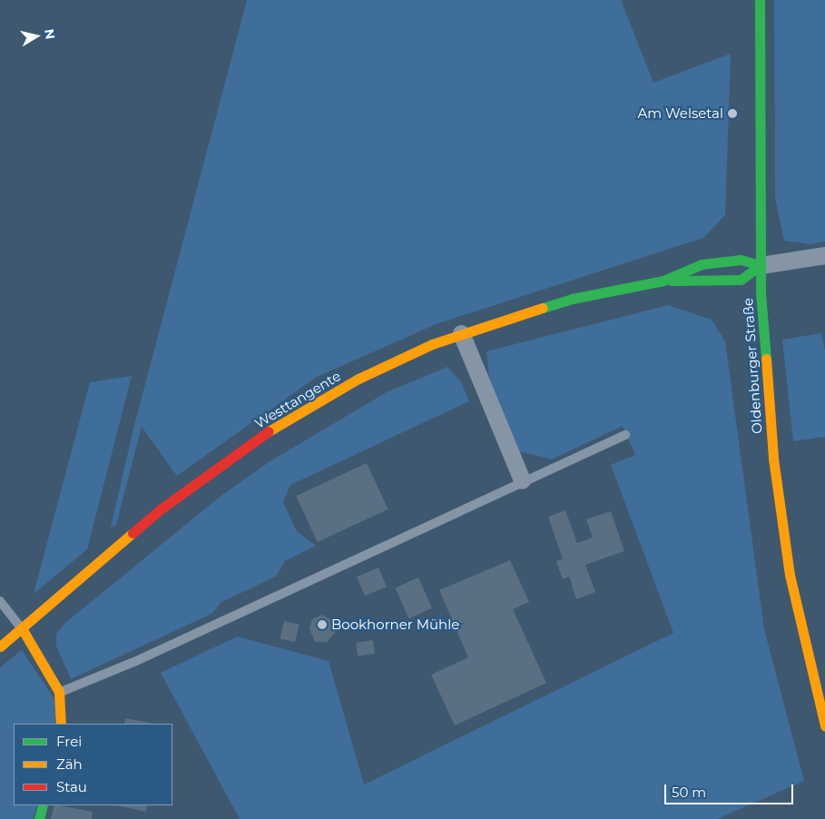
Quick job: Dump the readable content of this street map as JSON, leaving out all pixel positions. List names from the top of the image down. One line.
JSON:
{"streets":{"street":["Oldenburger Straße","Westtangente"]},"crossings":[["Oldenburger Straße","Westtangente"]],"places":["Am Welsetal","Bookhorner Mühle"],"legend":["Frei","Zäh","Stau"],"scale_bar":"50 m","north":"right"}
